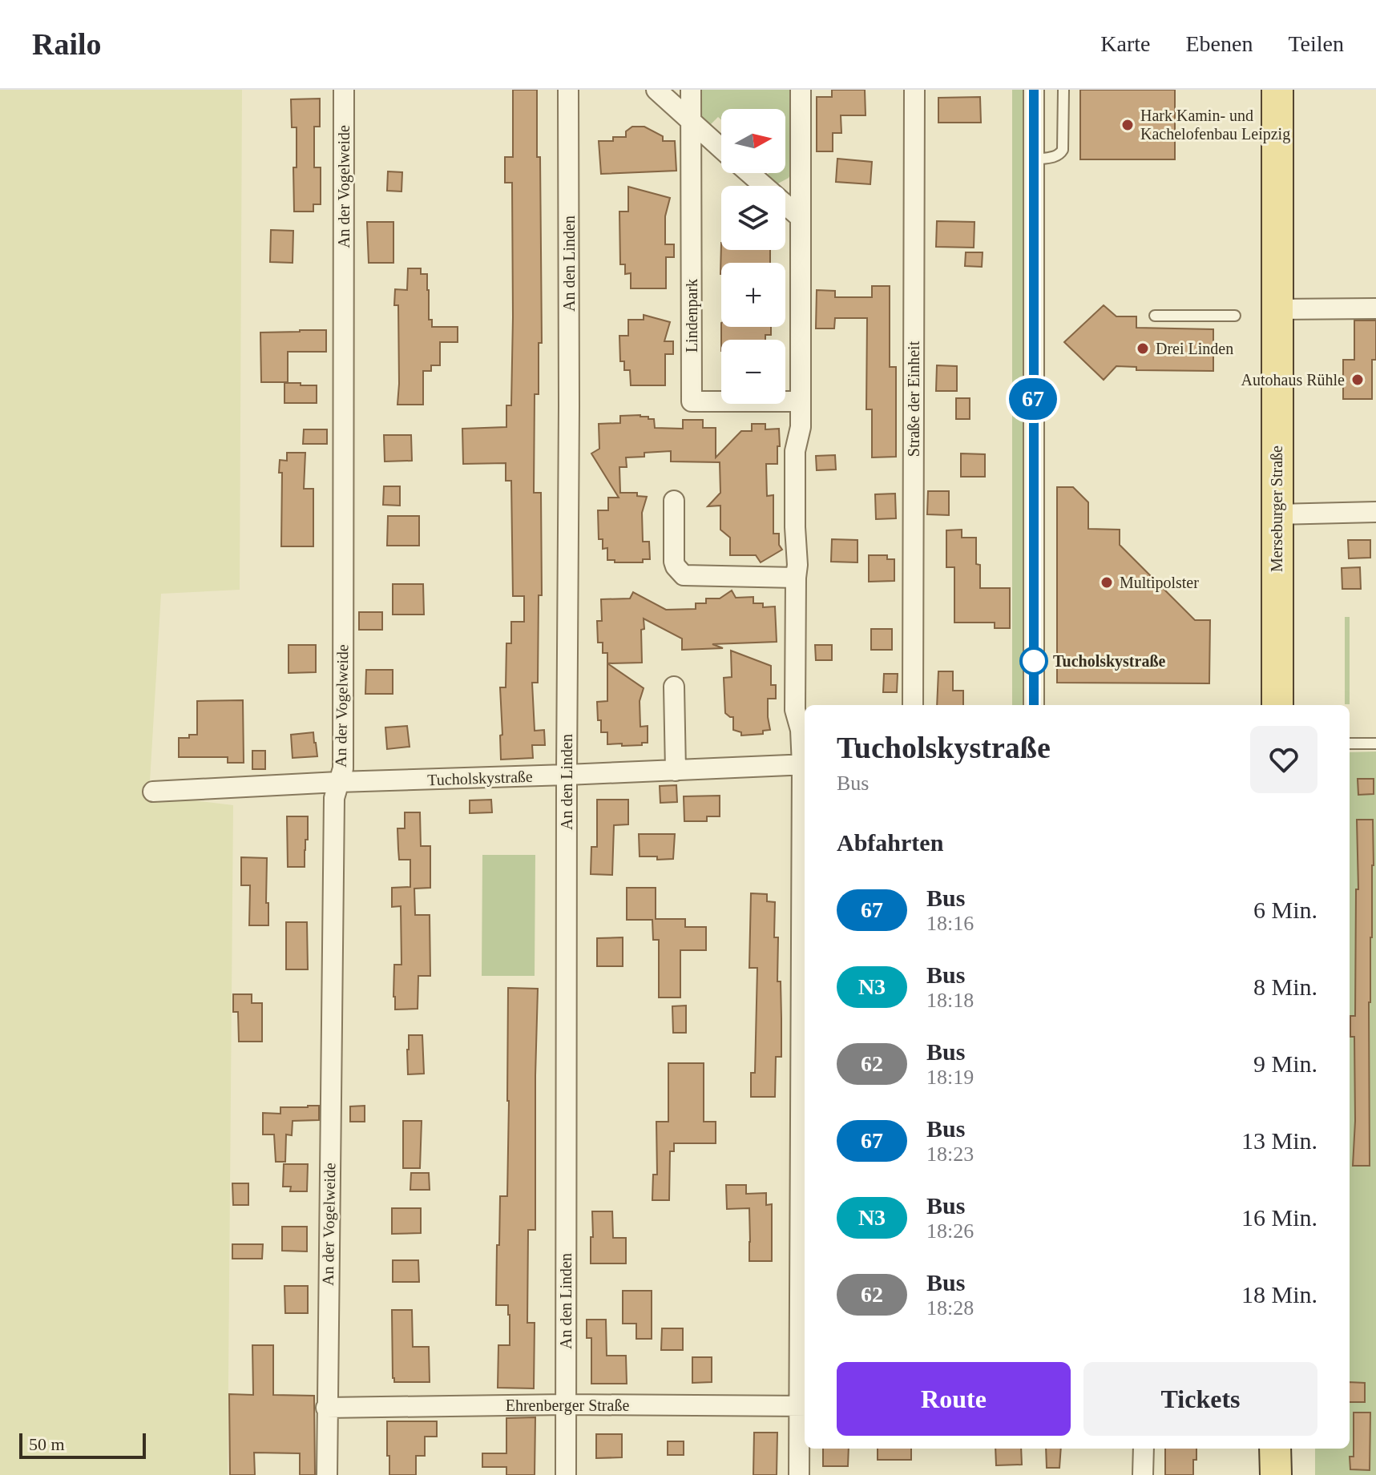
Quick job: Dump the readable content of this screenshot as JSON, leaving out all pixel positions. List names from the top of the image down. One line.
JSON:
{"streets":{"main road":["Merseburger Straße"],"street":["An der Vogelweide","An den Linden","Lindenpark","Straße der Einheit","Tucholskystraße","Ehrenberger Straße"]},"crossings":[["An der Vogelweide","Tucholskystraße"],["An der Vogelweide","Ehrenberger Straße"],["An den Linden","Tucholskystraße"],["An den Linden","Ehrenberger Straße"]],"places":["Hark Kamin- und Kachelofenbau Leipzig","Drei Linden","Autohaus Rühle","Multipolster","Tucholskystraße"],"lines":["bus line 67"],"scale_bar":"50 m","north":"right","page":{"header":"Railo","nav":["Karte","Ebenen","Teilen"],"on_map":"67","map_buttons":["+","−"],"heading":[["Tucholskystraße","Bus"],"Abfahrten"],"list":[{"mark":"67","name":"Bus","note":"18:16","value":"6 Min."},{"mark":"N3","name":"Bus","note":"18:18","value":"8 Min."},{"mark":"62","name":"Bus","note":"18:19","value":"9 Min."},{"mark":"67","name":"Bus","note":"18:23","value":"13 Min."},{"mark":"N3","name":"Bus","note":"18:26","value":"16 Min."},{"mark":"62","name":"Bus","note":"18:28","value":"18 Min."}],"buttons":["Route","Tickets"],"scale":"50 m"}}
